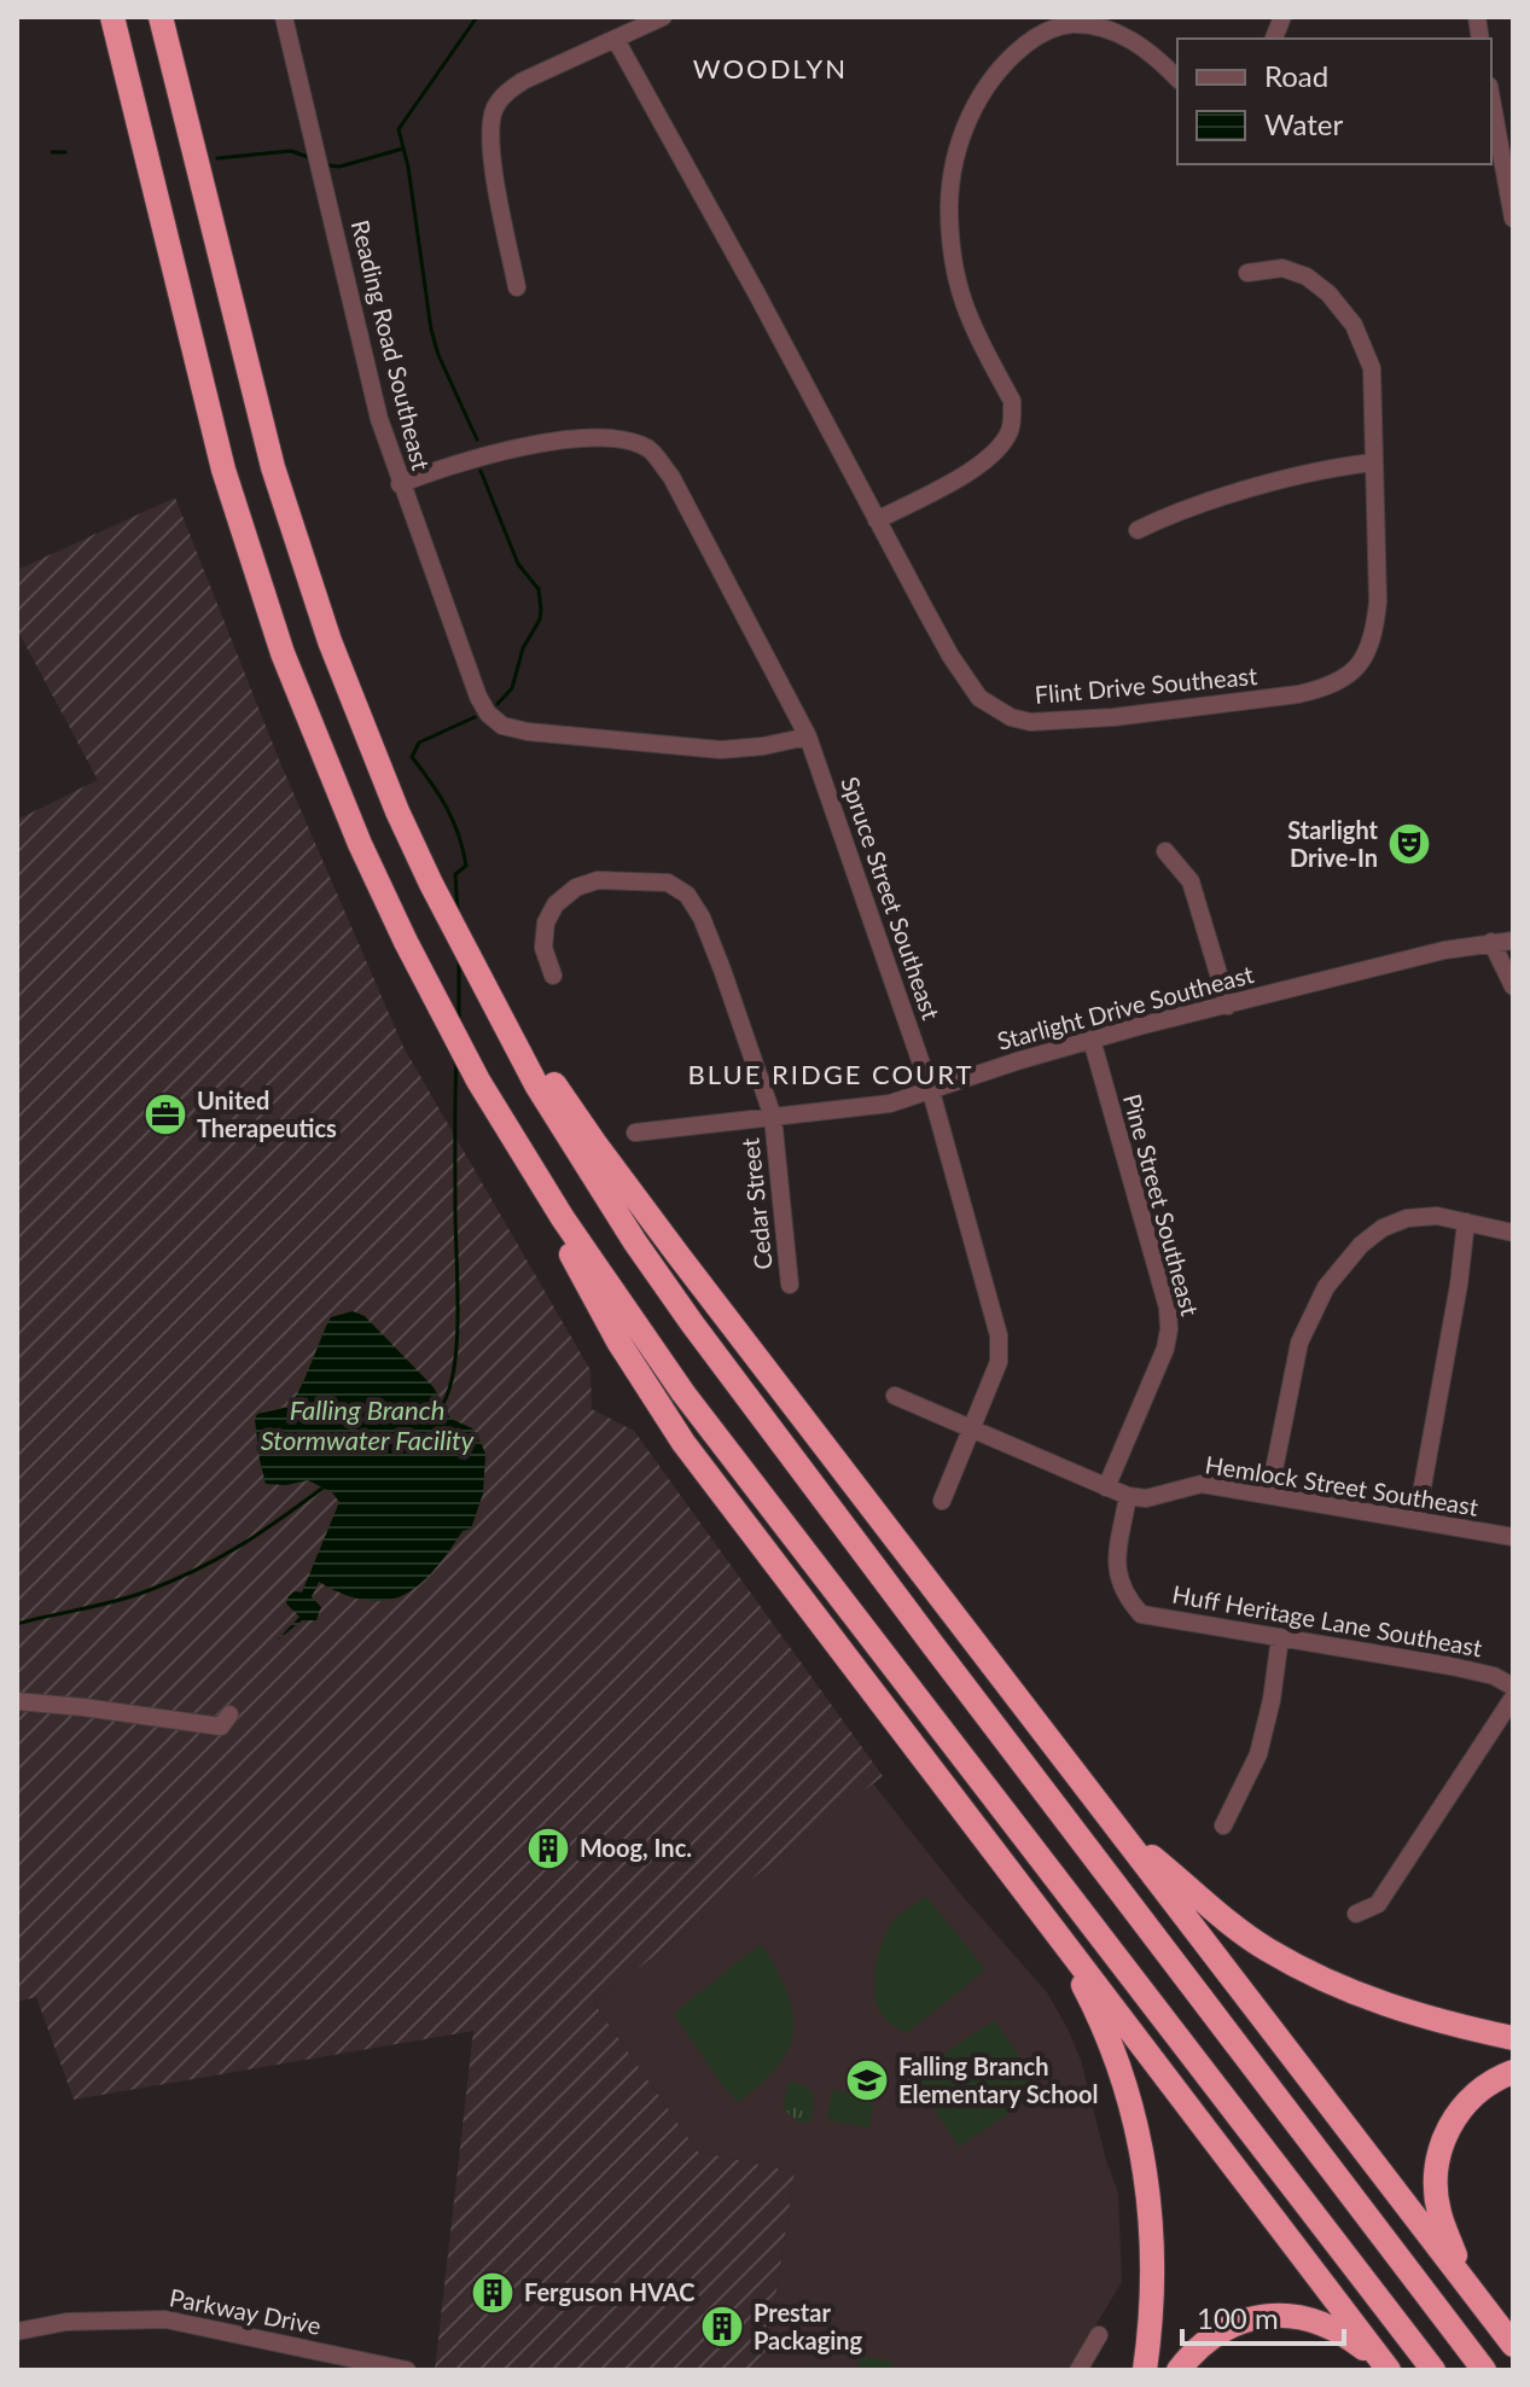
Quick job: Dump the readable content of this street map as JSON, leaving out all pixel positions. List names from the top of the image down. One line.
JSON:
{"streets":{"street":["Reading Road Southeast","Flint Drive Southeast","Spruce Street Southeast","Starlight Drive Southeast","Cedar Street","Pine Street Southeast","Hemlock Street Southeast","Huff Heritage Lane Southeast","Parkway Drive"]},"crossings":[["Reading Road Southeast","Spruce Street Southeast"],["Spruce Street Southeast","Starlight Drive Southeast"],["Spruce Street Southeast","Hemlock Street Southeast"],["Starlight Drive Southeast","Cedar Street"],["Starlight Drive Southeast","Pine Street Southeast"],["Pine Street Southeast","Hemlock Street Southeast"],["Hemlock Street Southeast","Huff Heritage Lane Southeast"]],"districts":["WOODLYN","BLUE RIDGE COURT"],"water":["Falling Branch Stormwater Facility"],"places":{"theatre":["Starlight Drive-In"],"office":["United Therapeutics"],"building":["Moog, Inc.","Ferguson HVAC","Prestar Packaging"],"school or university":["Falling Branch Elementary School"]},"legend":["Road","Water"],"scale_bar":"100 m"}
